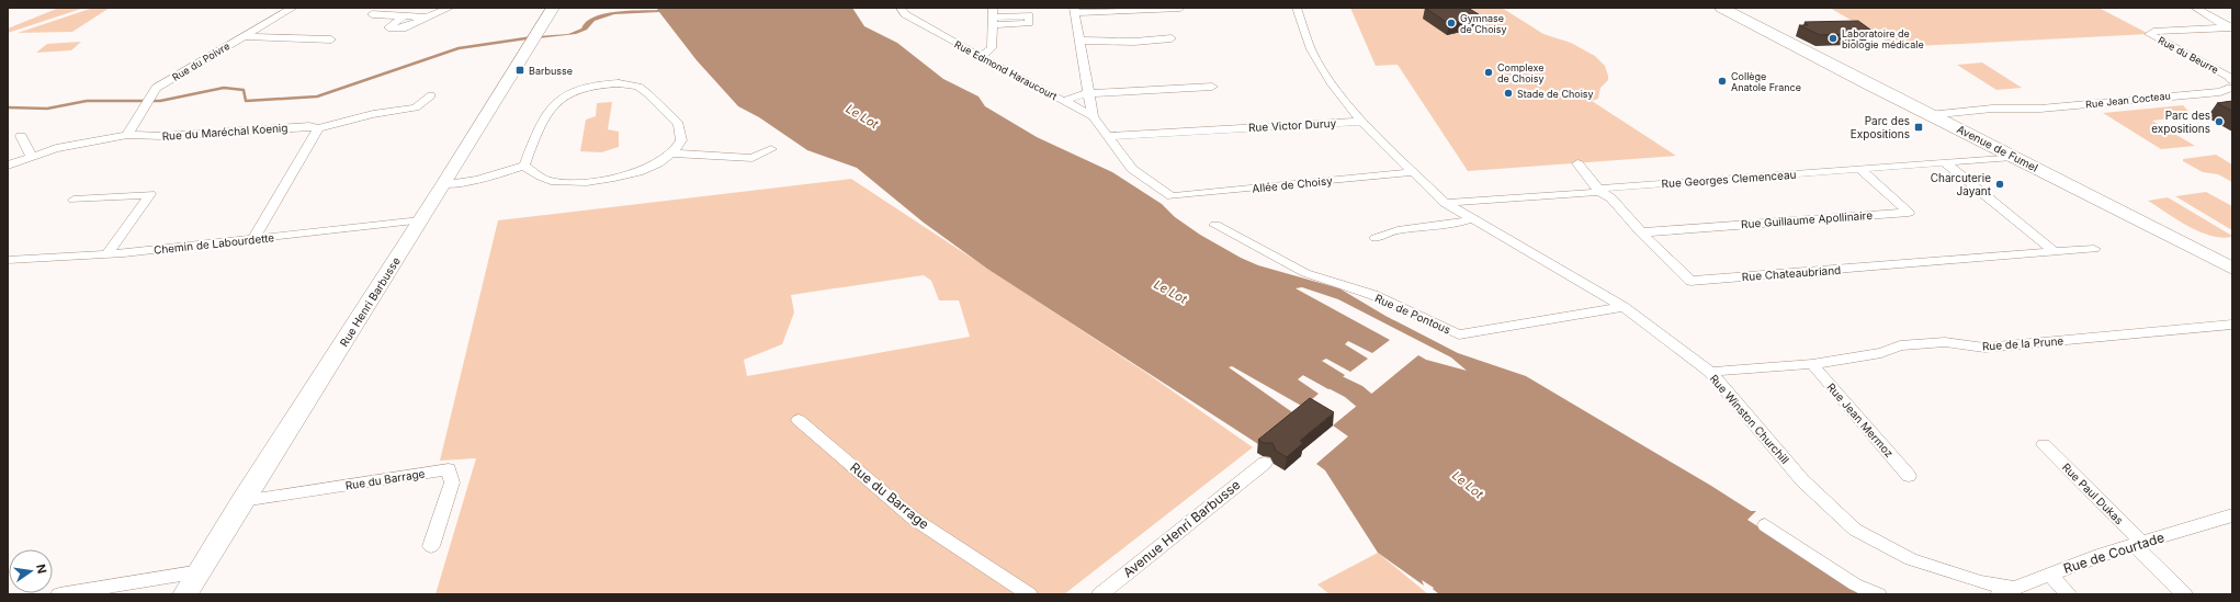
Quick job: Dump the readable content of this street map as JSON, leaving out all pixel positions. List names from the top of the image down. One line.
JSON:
{"streets":{"main road":["Avenue de Fumel","Rue Henri Barbusse"],"street":["Rue du Beurre","Rue du Poivre","Rue Edmond Haraucourt","Rue Jean Cocteau","Rue Victor Duruy","Rue du Maréchal Koenig","Rue Georges Clemenceau","Allée de Choisy","Rue Guillaume Apollinaire","Chemin de Labourdette","Rue Chateaubriand","Rue de Pontous","Rue de la Prune","Rue Winston Churchill","Rue Jean Mermoz","Rue du Barrage","Rue Paul Dukas","Avenue Henri Barbusse","Rue de Courtade"]},"crossings":[["Rue du Beurre","Rue Jean Cocteau"],["Rue du Poivre","Rue du Maréchal Koenig"],["Rue Edmond Haraucourt","Rue Victor Duruy"],["Rue Edmond Haraucourt","Allée de Choisy"],["Rue Jean Cocteau","Avenue de Fumel"],["Rue Victor Duruy","Allée de Choisy"],["Avenue de Fumel","Rue Georges Clemenceau"],["Rue Georges Clemenceau","Rue Guillaume Apollinaire"],["Rue Georges Clemenceau","Rue Chateaubriand"],["Rue Georges Clemenceau","Rue Winston Churchill"],["Rue Guillaume Apollinaire","Rue Chateaubriand"],["Chemin de Labourdette","Rue Henri Barbusse"],["Rue Henri Barbusse","Rue du Barrage"],["Rue de Pontous","Rue Winston Churchill"],["Rue de la Prune","Rue Winston Churchill"],["Rue de la Prune","Rue Jean Mermoz"],["Rue Winston Churchill","Rue de Courtade"],["Rue Paul Dukas","Rue de Courtade"]],"water":["Le Lot"],"places":{"other":["Gymnase de Choisy","Laboratoire de biologie médicale","Complexe de Choisy","Collège Anatole France","Stade de Choisy","Parc des expositions","Charcuterie Jayant"],"transit":["Barbusse","Parc des Expositions"]},"north":"right"}
